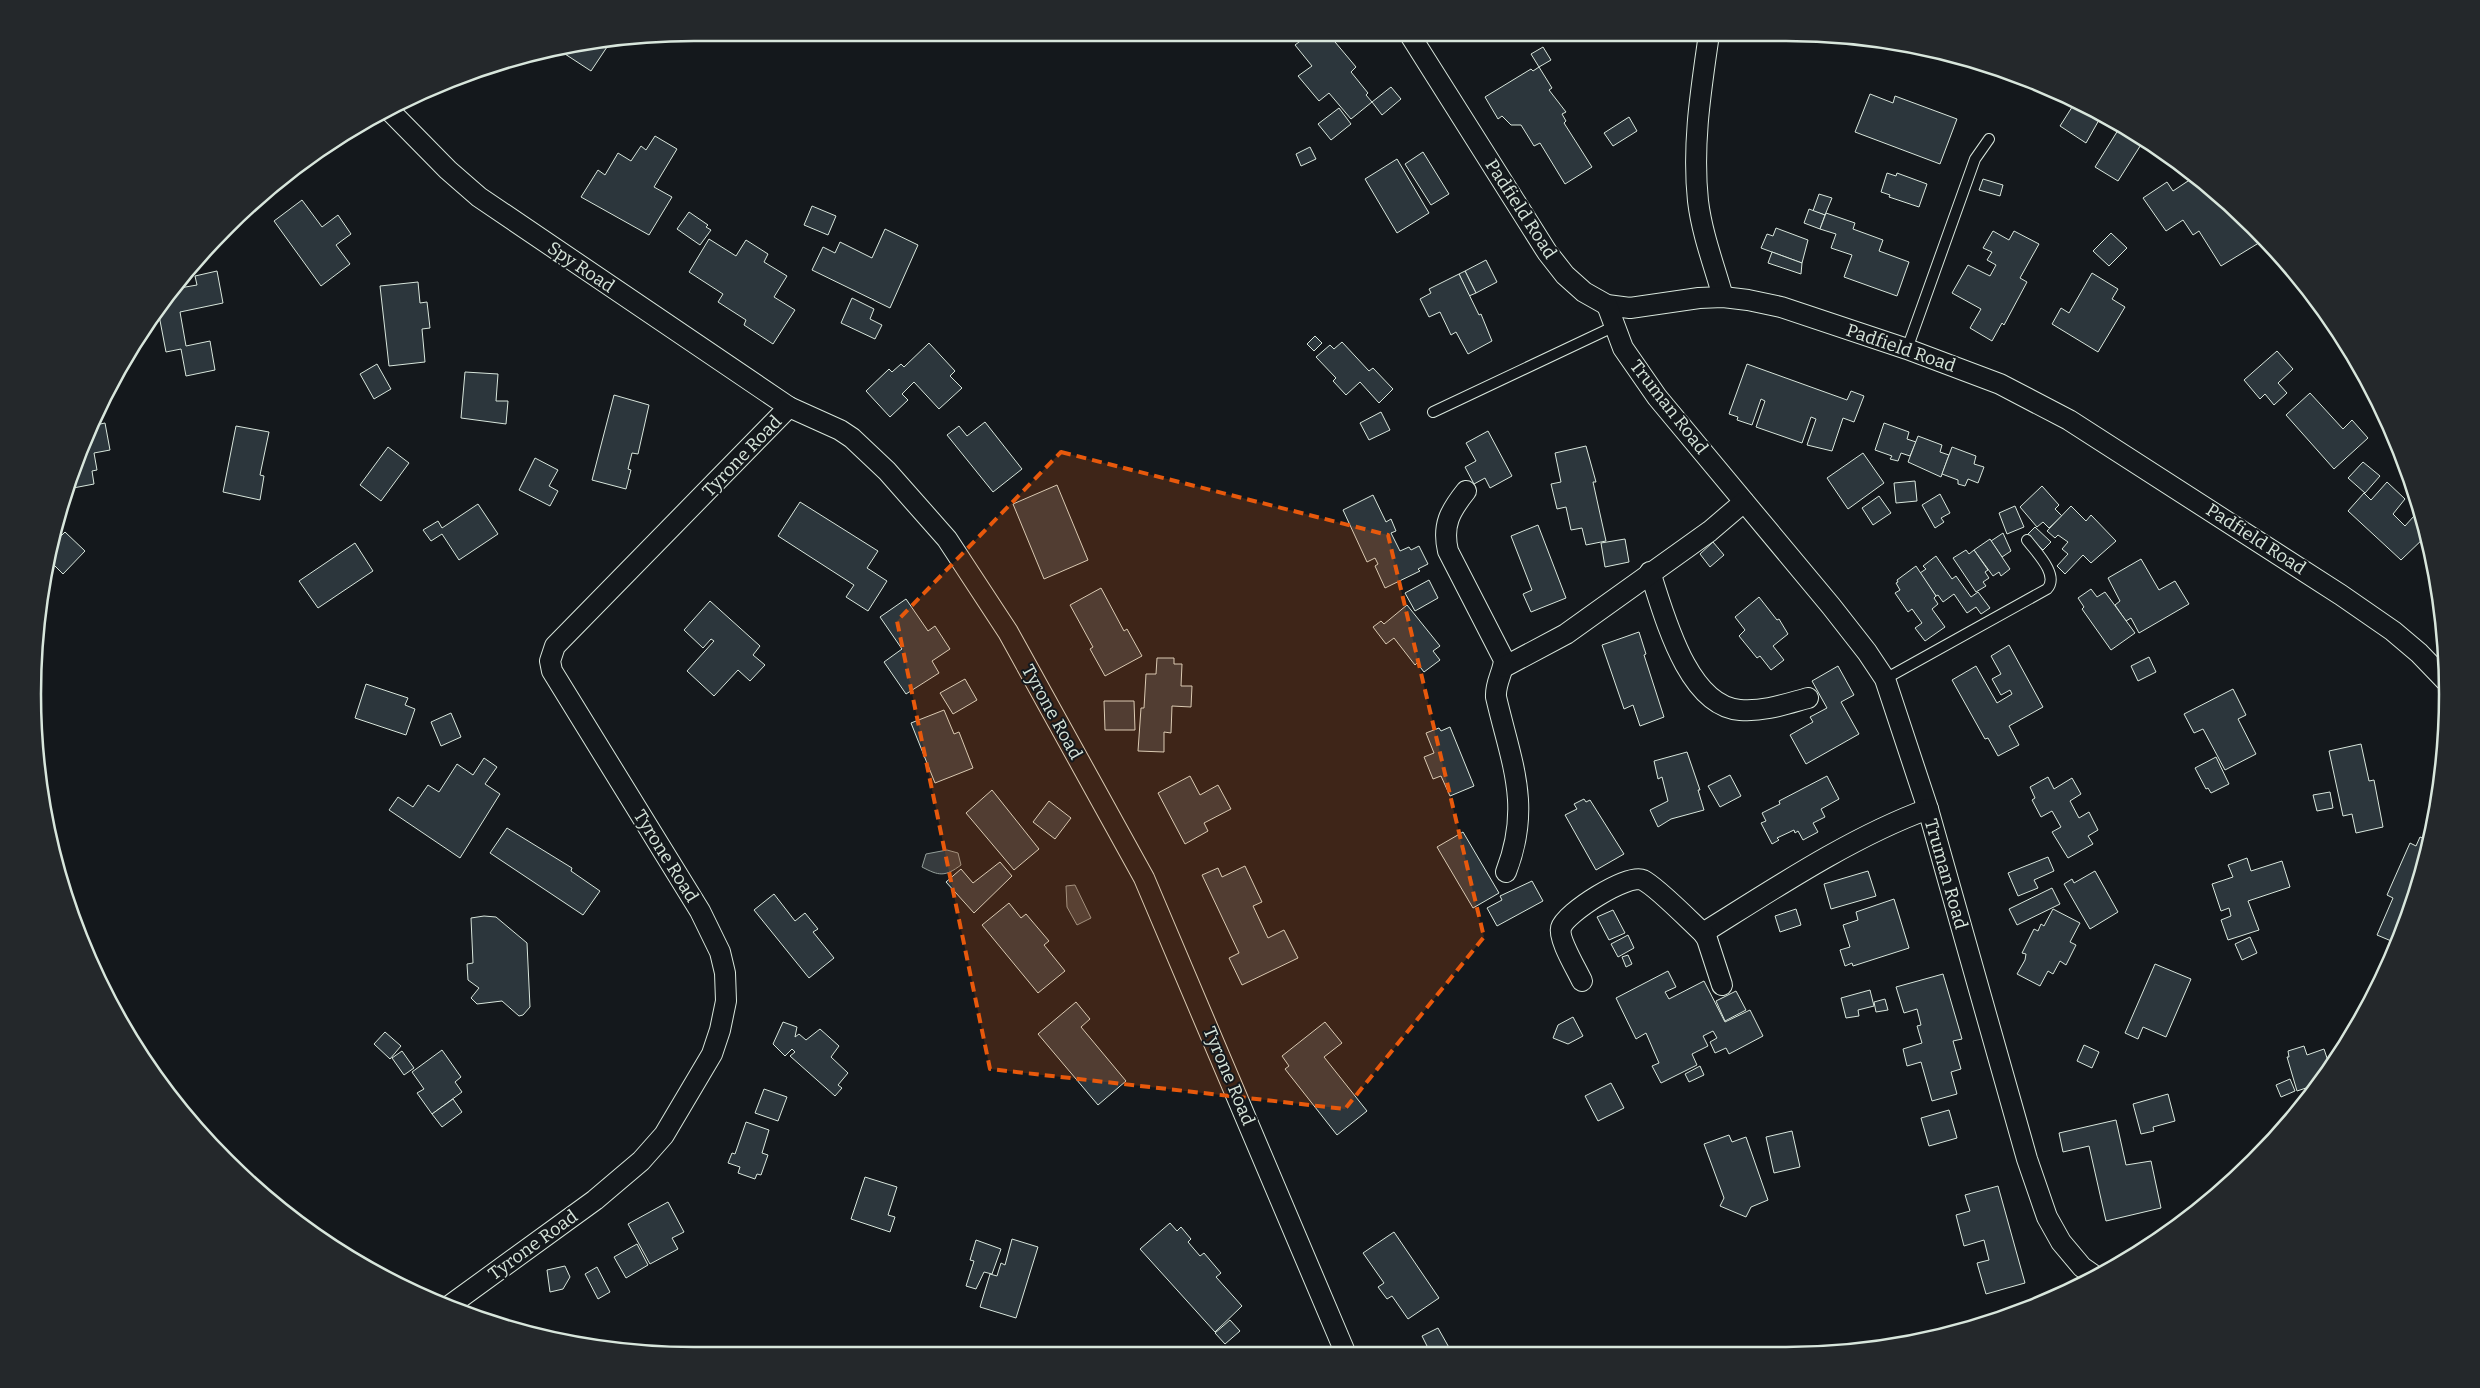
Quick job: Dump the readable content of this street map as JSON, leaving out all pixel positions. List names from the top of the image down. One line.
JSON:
{"streets":{"street":["Padfield Road","Spy Road","Truman Road","Tyrone Road"]},"crossings":[["Padfield Road","Truman Road"],["Spy Road","Tyrone Road"]]}
